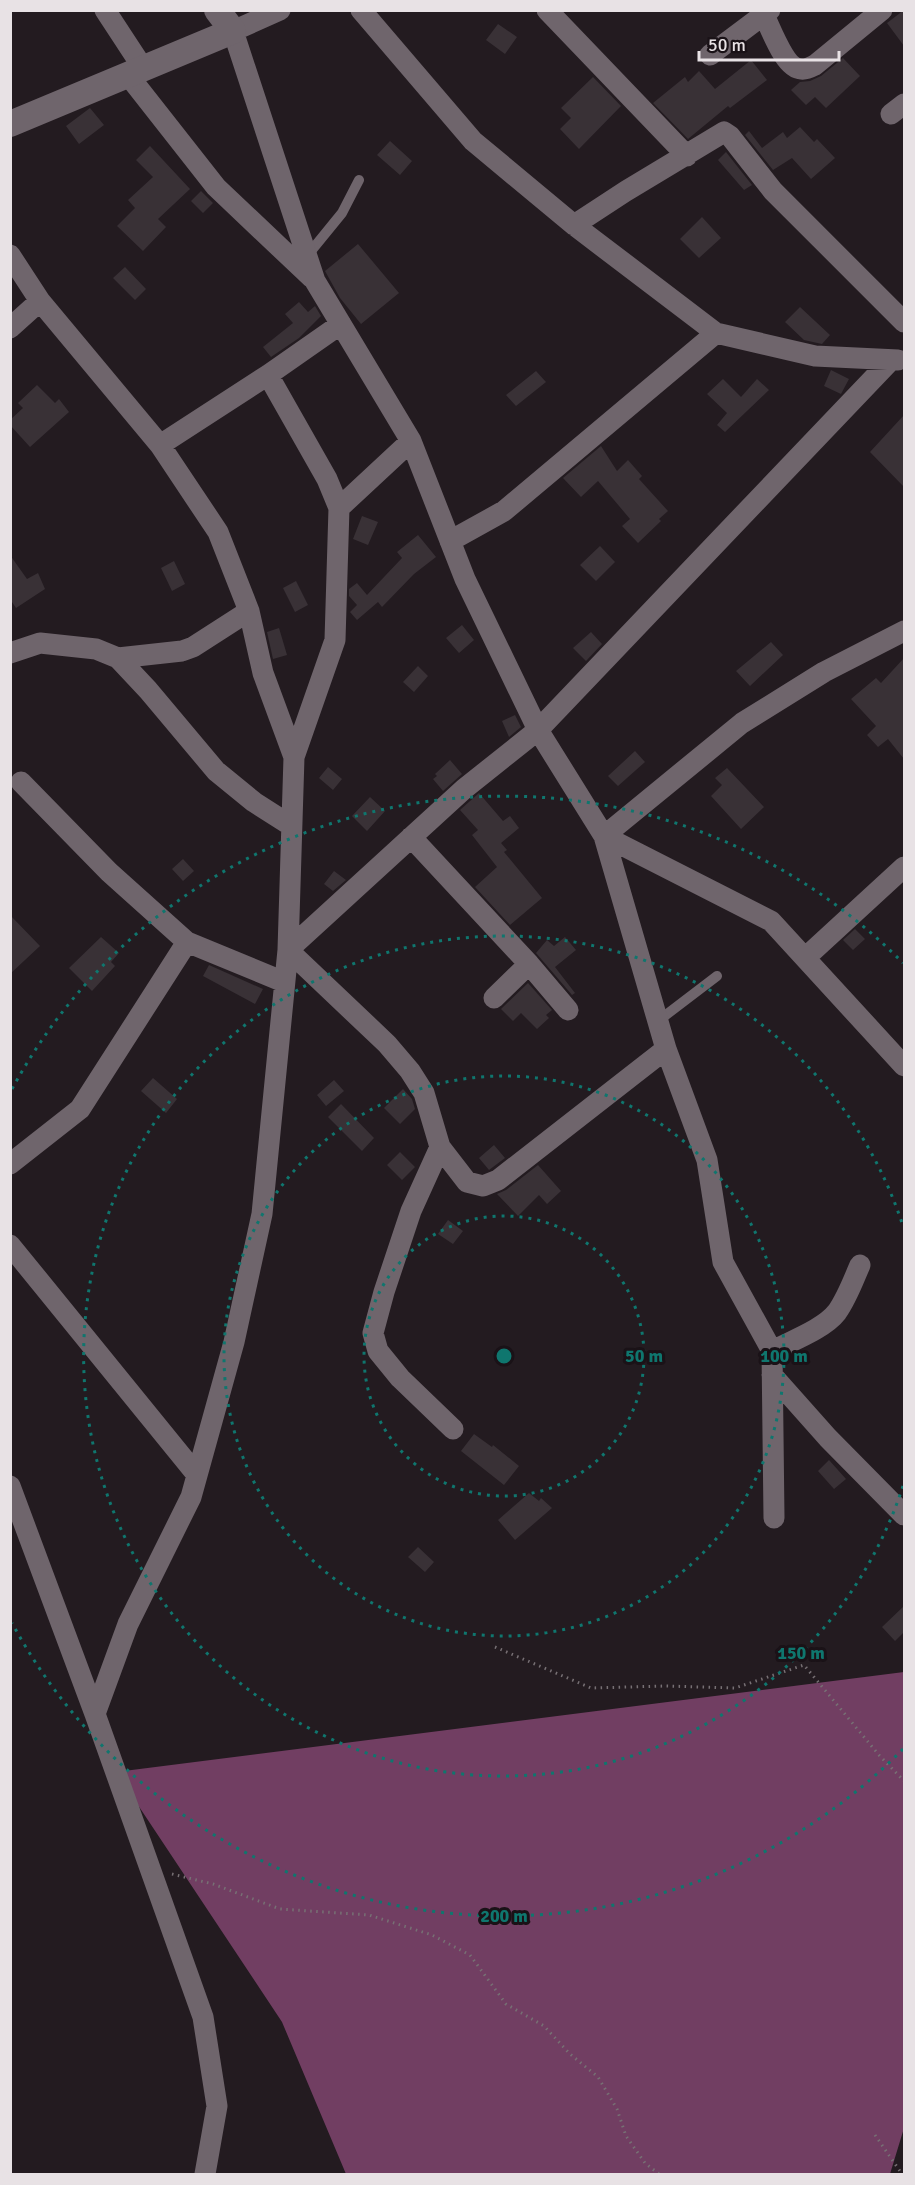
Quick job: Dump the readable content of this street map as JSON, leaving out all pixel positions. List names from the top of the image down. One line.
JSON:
{"scale_bar":"50 m","rings":["50 m","100 m","150 m","200 m"]}
